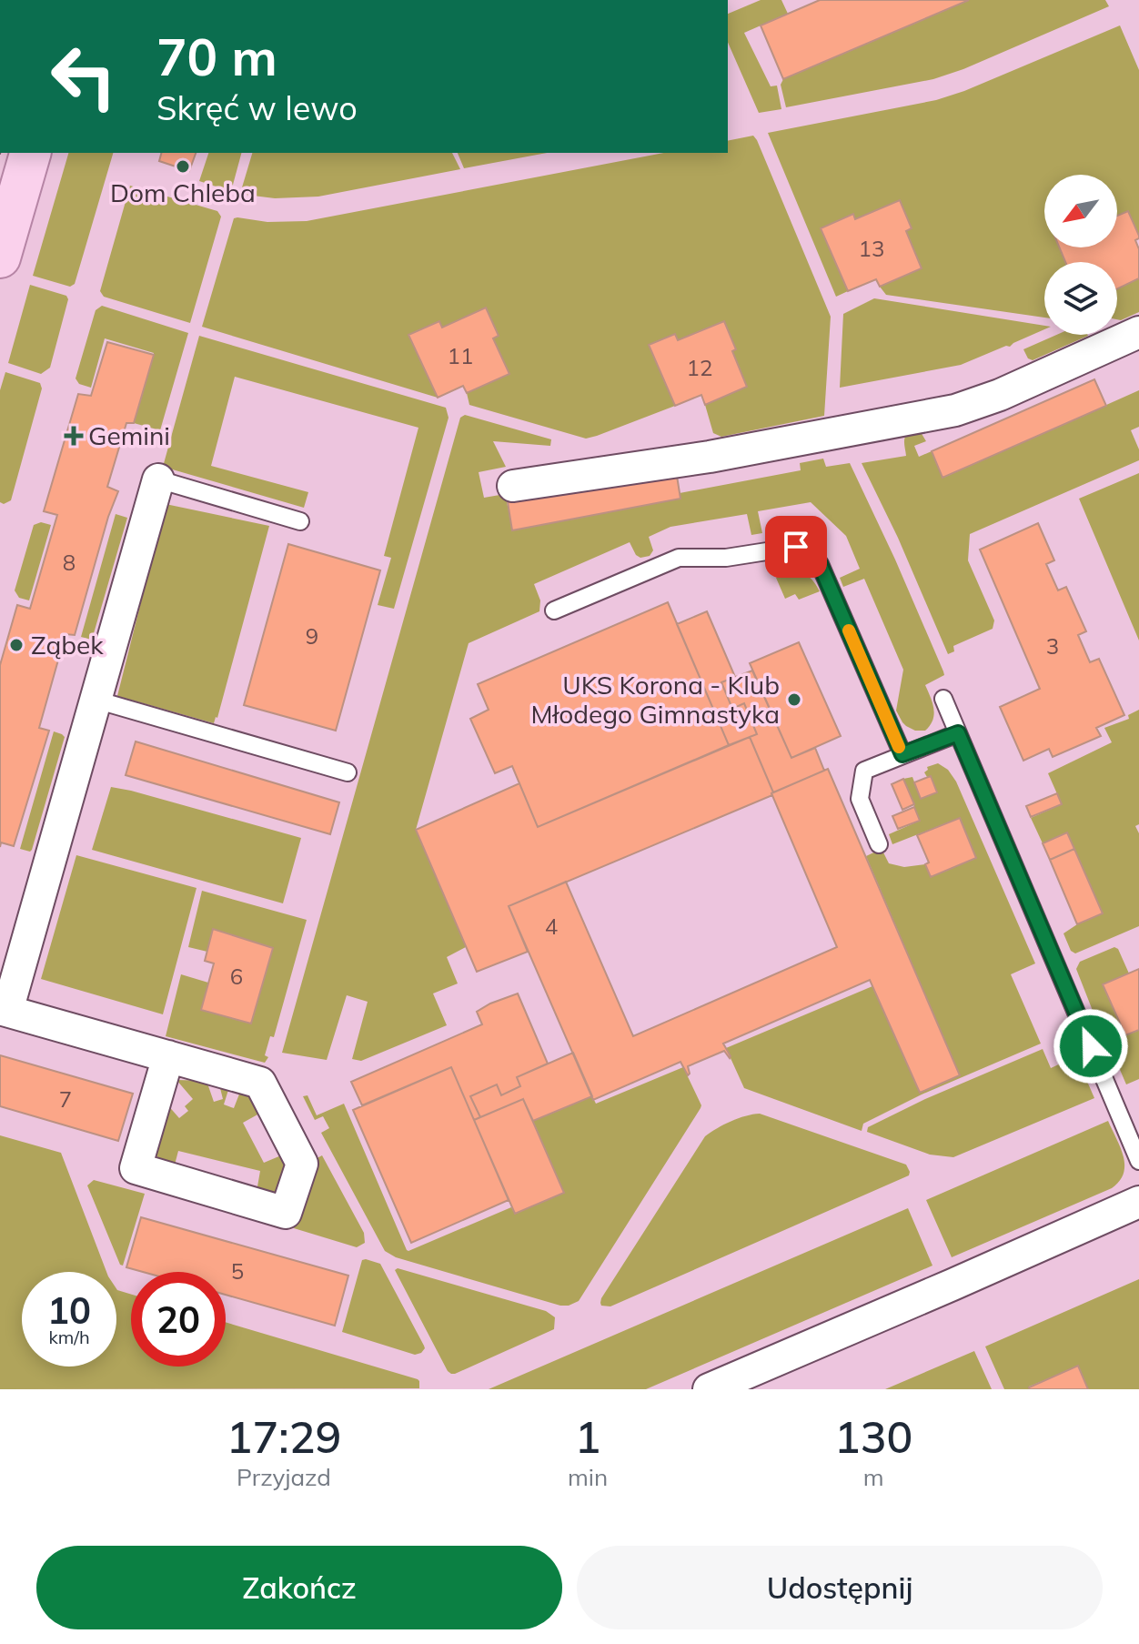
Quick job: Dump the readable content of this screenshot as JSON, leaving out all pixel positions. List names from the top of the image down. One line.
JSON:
{"places":{"other":["Dom Chleba","Ząbek","UKS Korona - Klub Młodego Gimnastyka"],"health":["Gemini"]},"house_numbers":["13","11","12","8","9","3","4","6","7","5"],"north":"bottom left","page":{"turn":["70 m","Skręć w lewo"],"speed":"10 km/h","limit":"20","eta":["17:29","Przyjazd","1","min","130","m"],"buttons":["Zakończ","Udostępnij"]}}
